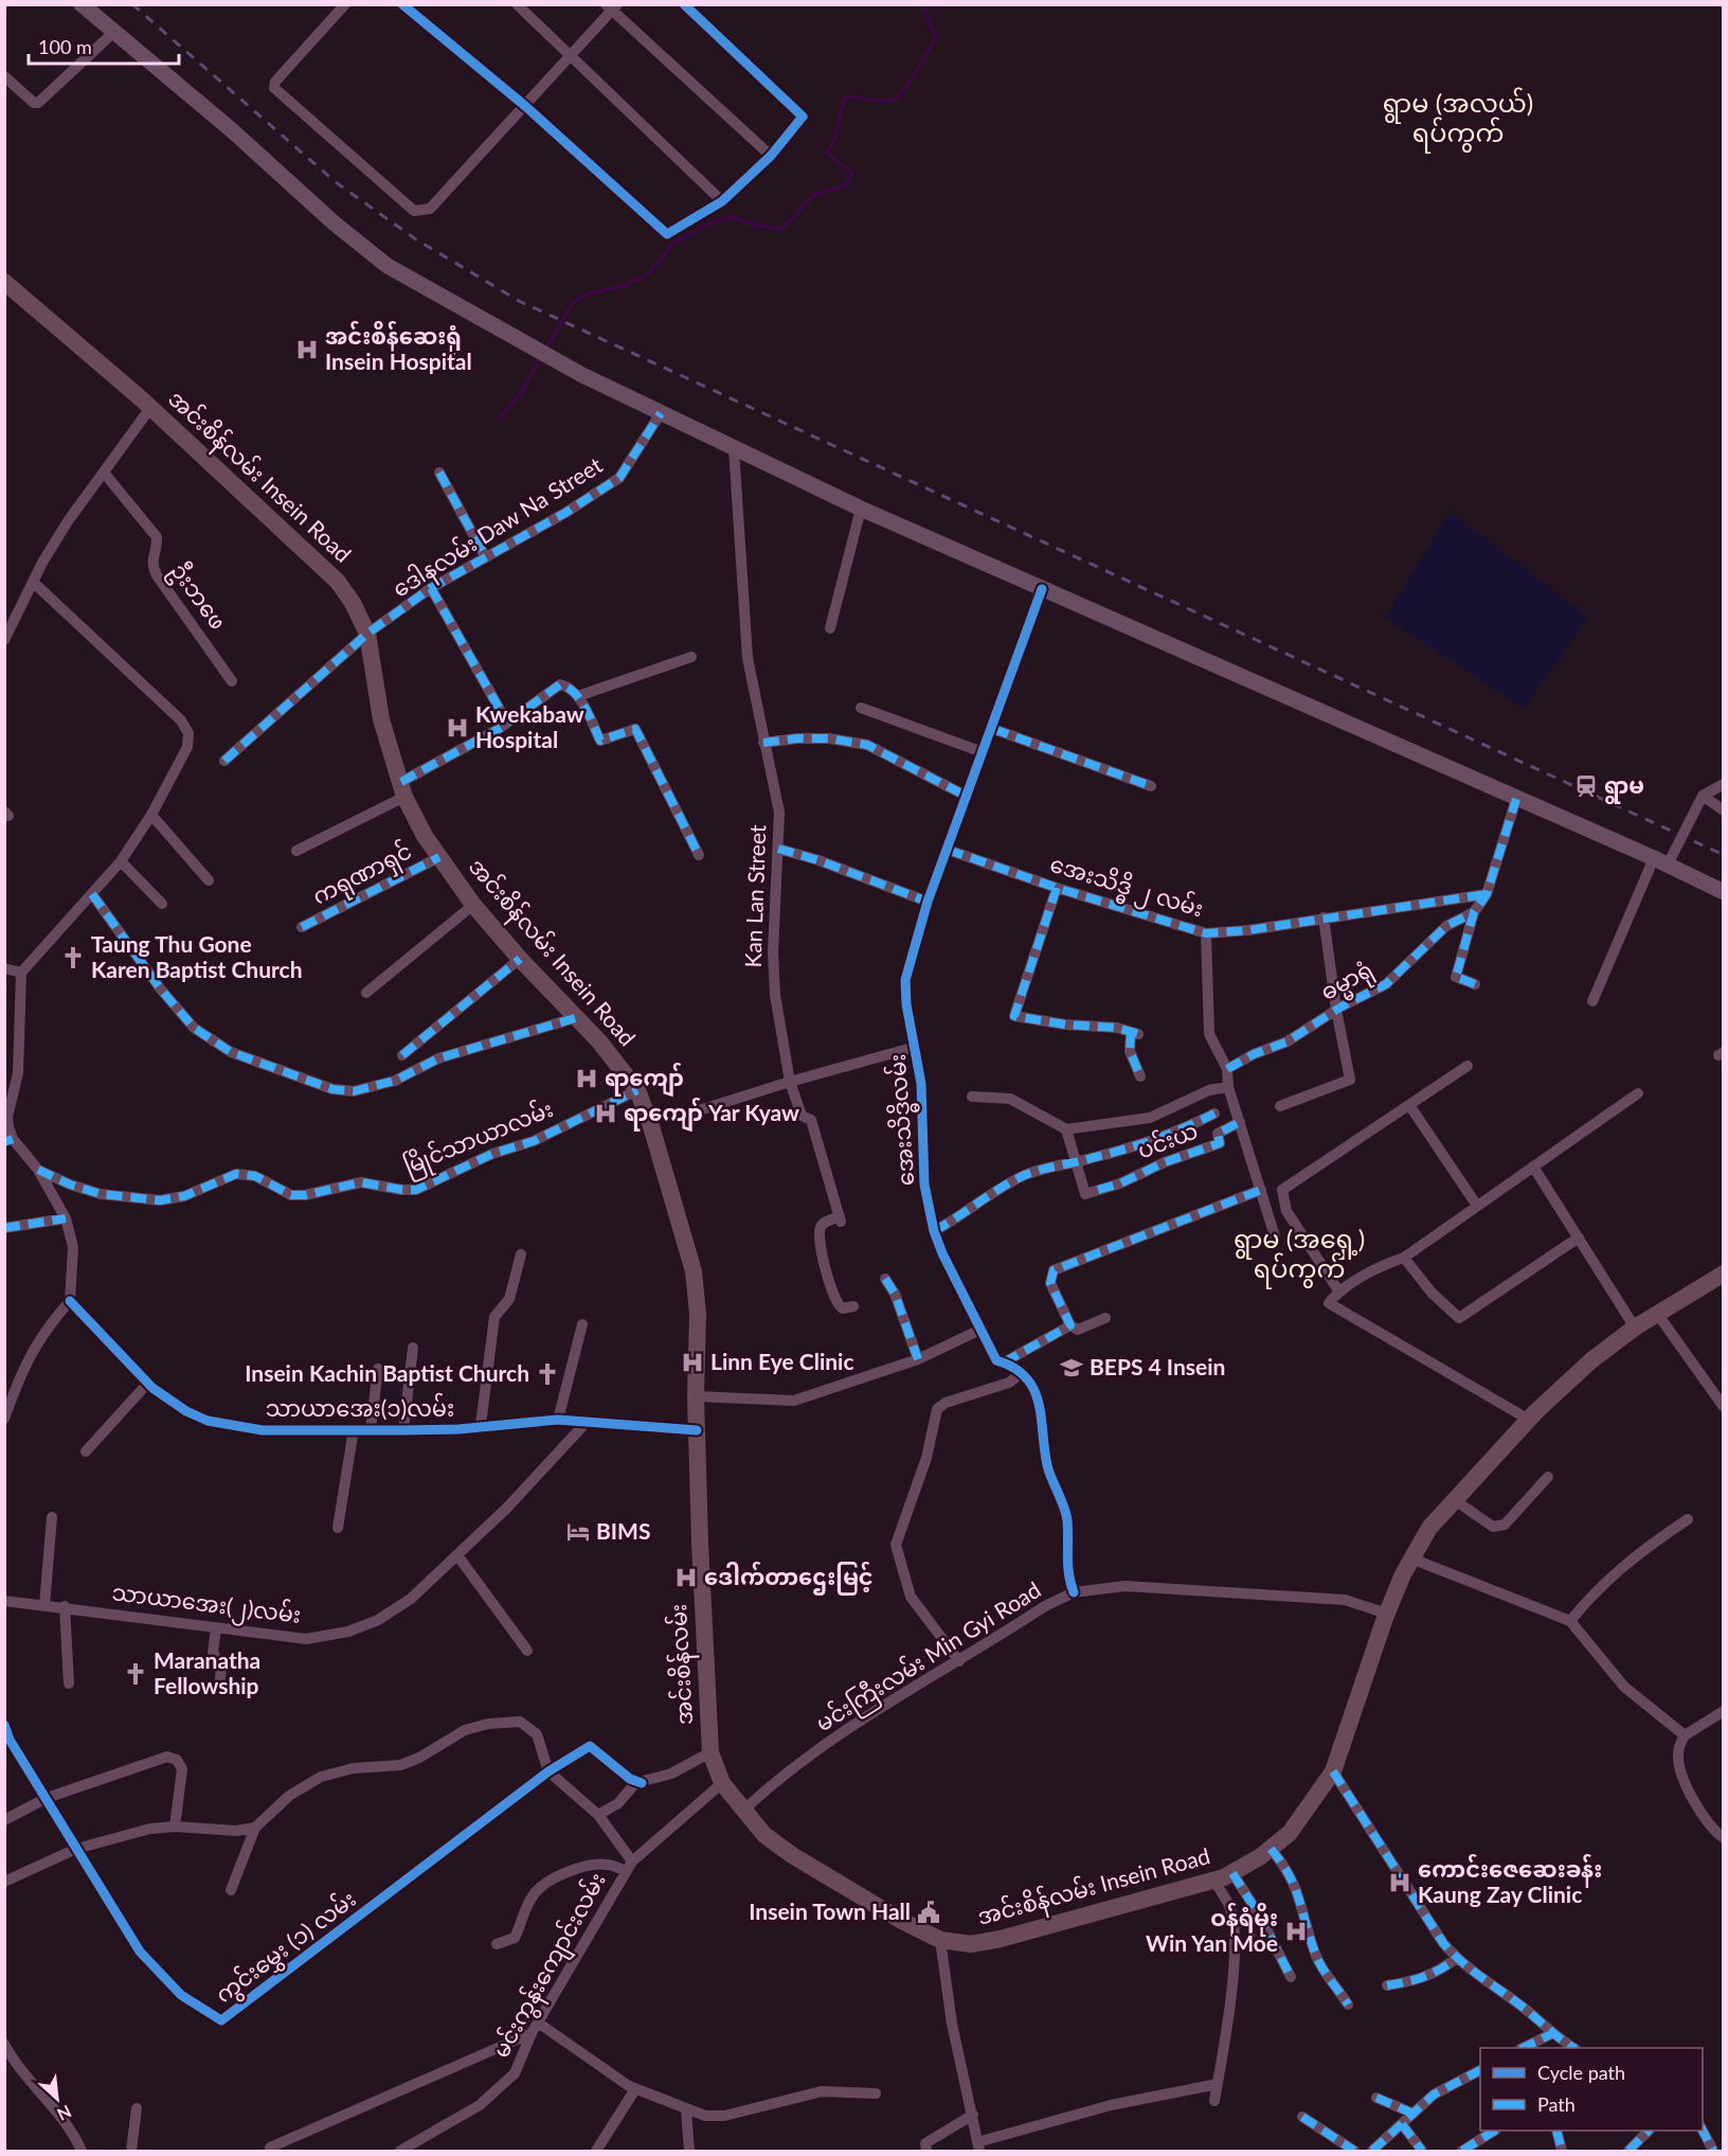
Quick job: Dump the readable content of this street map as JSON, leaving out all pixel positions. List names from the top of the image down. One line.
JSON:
{"streets":{"main road":["အင်းစိန်လမ်း Insein Road","အင်းစိန်လမ်း"],"street":["ဒေါနလမ်း Daw Na Street","ဦးဘဖေ","ကရုဏာရှင်","အေးသိဒ္ဓိ ၂ လမ်း","Kan Lan Street","ဓမ္မာရုံ","အေးသိဒ္ဓိလမ်း","မြိုင်သာယာလမ်း","ပင်းယ","သာယာအေး(၁)လမ်း","သာယာအေး(၂)လမ်း","မင်းကြီးလမ်း Min Gyi Road","ကွင်းမွှေး (၁) လမ်း","မင်းကွန်းကျောင်းလမ်း"]},"crossings":[["အင်းစိန်လမ်း Insein Road","ဒေါနလမ်း Daw Na Street"],["အင်းစိန်လမ်း Insein Road","ကရုဏာရှင်"],["အင်းစိန်လမ်း Insein Road","မြိုင်သာယာလမ်း"],["အင်းစိန်လမ်း Insein Road","သာယာအေး(၁)လမ်း"],["အင်းစိန်လမ်း Insein Road","မင်းကြီးလမ်း Min Gyi Road"],["အင်းစိန်လမ်း Insein Road","အင်းစိန်လမ်း"],["အေးသိဒ္ဓိ ၂ လမ်း","အေးသိဒ္ဓိလမ်း"],["သာယာအေး(၁)လမ်း","သာယာအေး(၂)လမ်း"],["မင်းကြီးလမ်း Min Gyi Road","အင်းစိန်လမ်း"],["အင်းစိန်လမ်း","မင်းကွန်းကျောင်းလမ်း"]],"districts":["ရွာမ (အလယ်) ရပ်ကွက်","ရွာမ (အရှေ့) ရပ်ကွက်"],"places":{"hospital":["အင်းစိန်ဆေးရုံ Insein Hospital","Kwekabaw Hospital","ရာကျော်","ရာကျော် Yar Kyaw","Linn Eye Clinic","ဒေါက်တာဌေးမြင့်","ကောင်းဇေဆေးခန်း Kaung Zay Clinic","ဝန်ရံမိုး Win Yan Moe"],"station":["ရွာမ"],"church":["Taung Thu Gone Karen Baptist Church","Insein Kachin Baptist Church","Maranatha Fellowship"],"school or university":["BEPS 4 Insein"],"hotel":["BIMS"],"public building":["Insein Town Hall"]},"legend":["Cycle path","Path"],"scale_bar":"100 m","north":"bottom right"}
